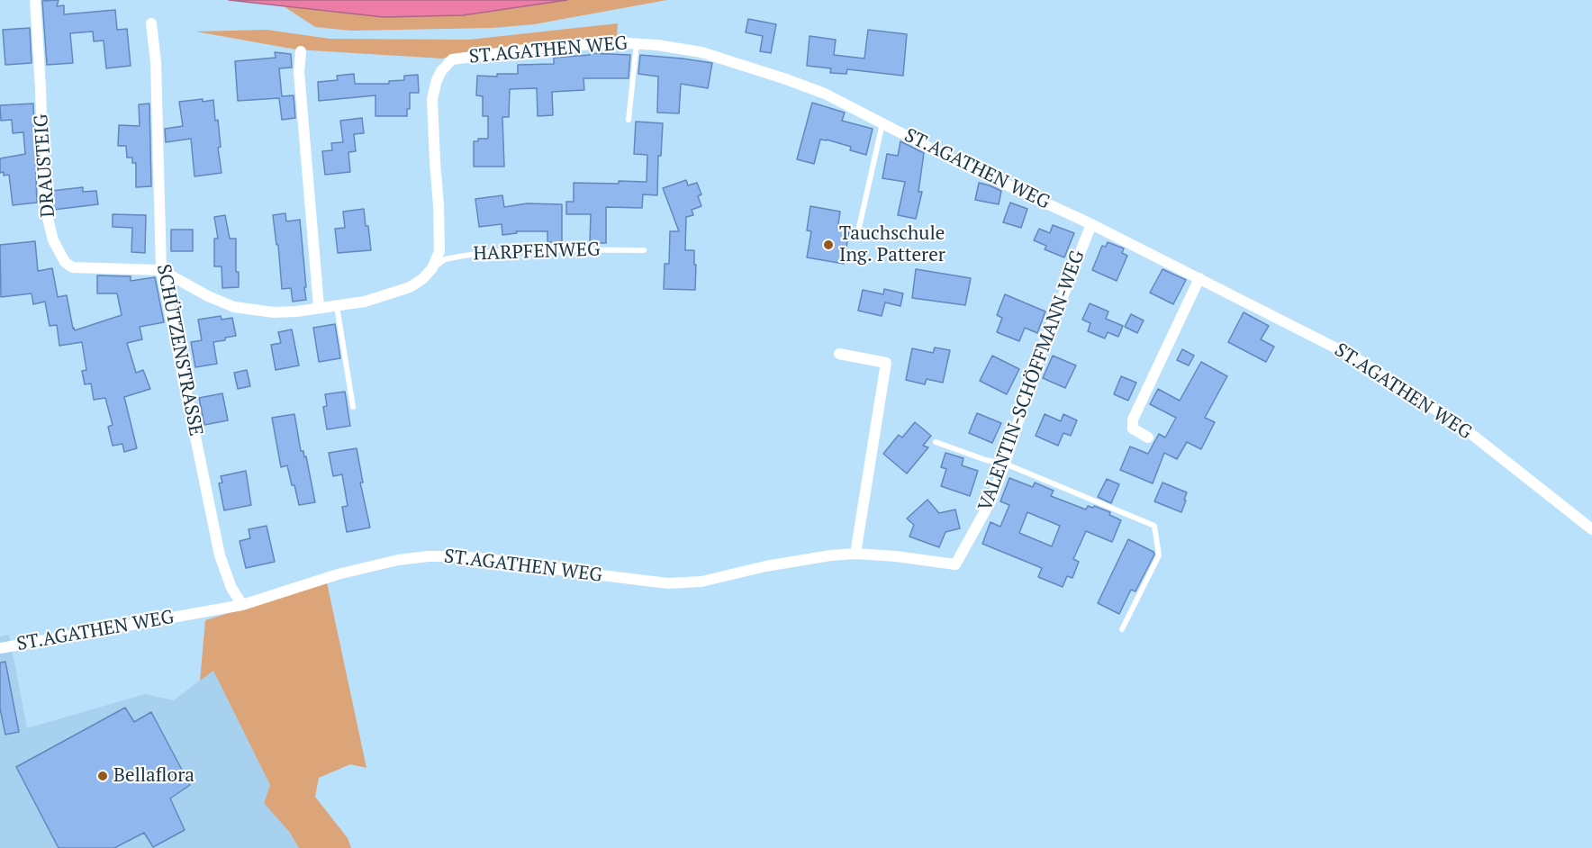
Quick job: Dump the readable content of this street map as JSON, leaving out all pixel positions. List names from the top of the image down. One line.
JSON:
{"streets":{"street":["ST.AGATHEN WEG","DRAUSTEIG","SCHÜTZENSTRASSE","VALENTIN-SCHÖFFMANN-WEG"],"lane":["HARPFENWEG"]},"crossings":[["ST.AGATHEN WEG","HARPFENWEG"],["ST.AGATHEN WEG","SCHÜTZENSTRASSE"],["ST.AGATHEN WEG","VALENTIN-SCHÖFFMANN-WEG"],["DRAUSTEIG","SCHÜTZENSTRASSE"]],"places":["Tauchschule Ing. Patterer","Bellaflora"]}
